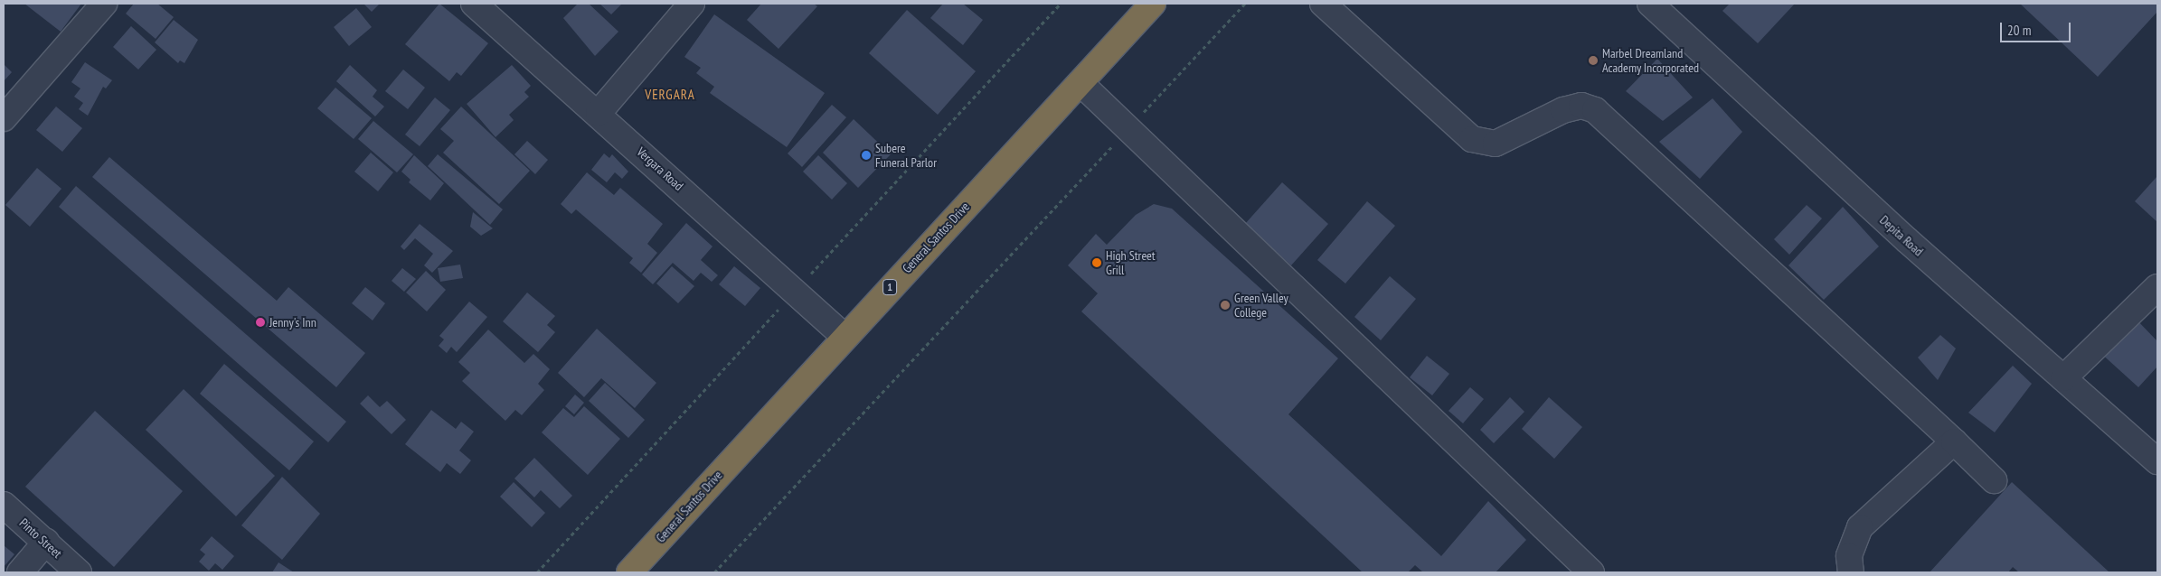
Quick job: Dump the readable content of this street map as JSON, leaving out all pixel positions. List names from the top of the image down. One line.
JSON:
{"streets":{"highway":["General Santos Drive","1"],"street":["Vergara Road","Depita Road","Pinto Street"]},"crossings":[["Vergara Road","General Santos Drive"]],"districts":["VERGARA"],"places":["Marbel Dreamland Academy Incorporated","Subere Funeral Parlor","High Street Grill","Green Valley College","Jenny's Inn"],"scale_bar":"20 m"}
